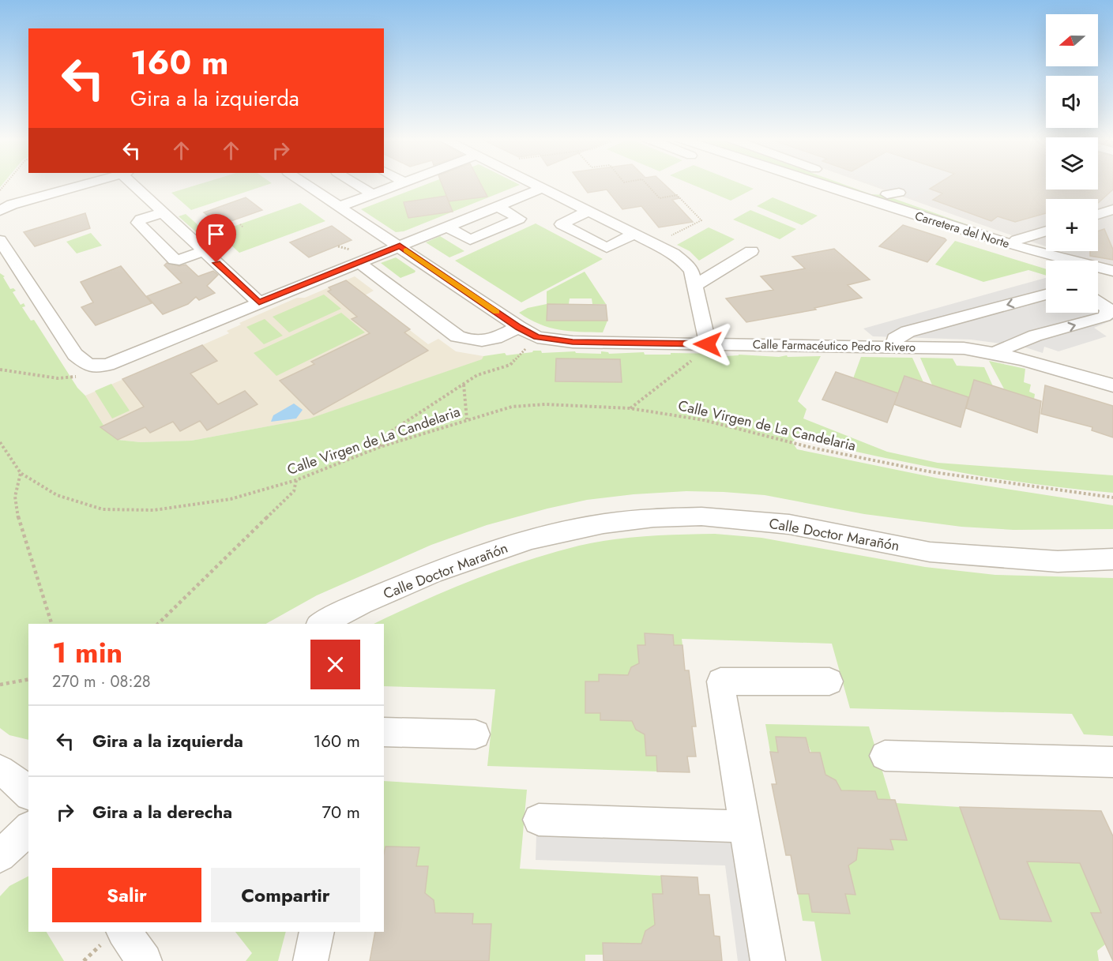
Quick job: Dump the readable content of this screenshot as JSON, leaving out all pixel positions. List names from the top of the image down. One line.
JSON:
{"streets":{"street":["Carretera del Norte","Calle Farmacéutico Pedro Rivero","Calle Doctor Marañón"],"path":["Calle Virgen de La Candelaria"]},"north":"left","page":{"map_buttons":["+","−"],"turn":["160 m","Gira a la izquierda"],"heading":["1 min","270 m · 08:28"],"list":[{"name":"Gira a la izquierda","value":"160 m"},{"name":"Gira a la derecha","value":"70 m"}],"buttons":["Salir","Compartir"]}}
